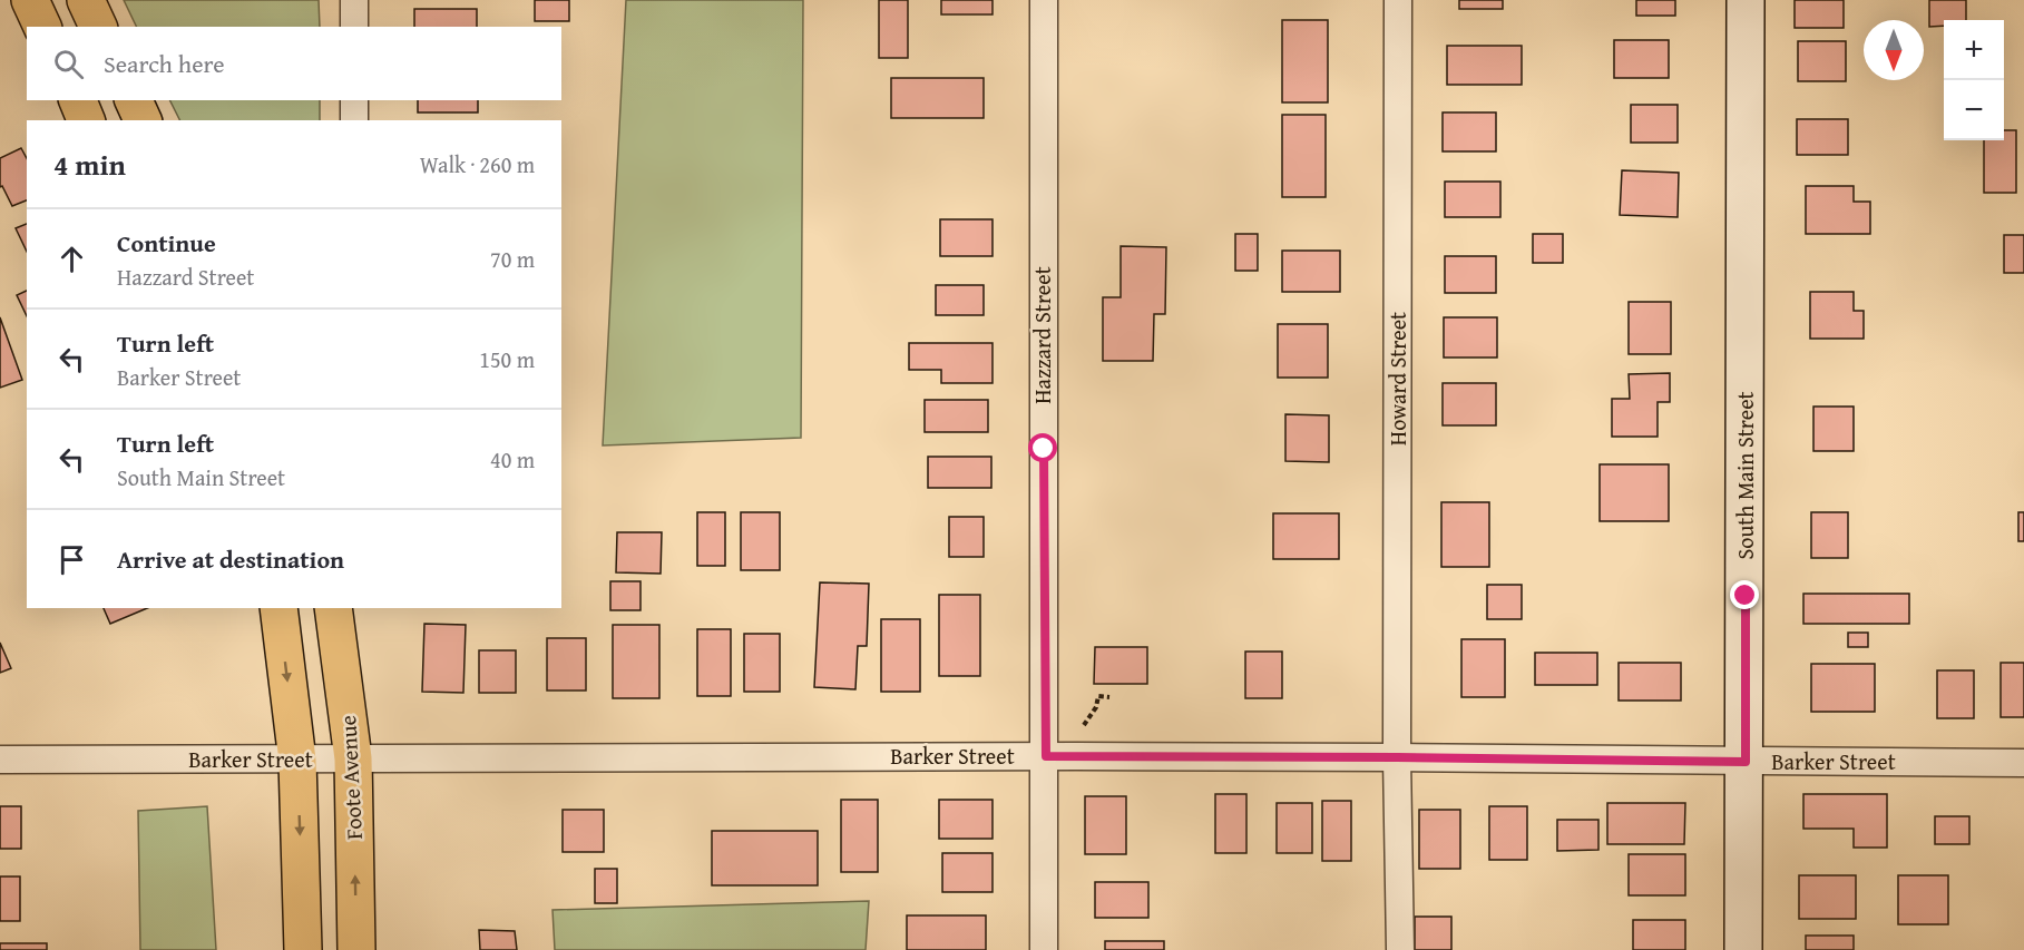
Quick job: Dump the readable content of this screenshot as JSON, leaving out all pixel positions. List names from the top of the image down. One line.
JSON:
{"streets":{"highway":["Foote Avenue"],"street":["Hazzard Street","Howard Street","South Main Street","Barker Street"]},"crossings":[["Hazzard Street","Barker Street"],["Howard Street","Barker Street"],["South Main Street","Barker Street"],["Barker Street","Foote Avenue"]],"north":"bottom","page":{"map_buttons":["+","−"],"search":"Search here","heading":["4 min","Walk · 260 m"],"list":[["Continue","Hazzard Street","70 m"],["Turn left","Barker Street","150 m"],["Turn left","South Main Street","40 m"],"Arrive at destination"]}}
